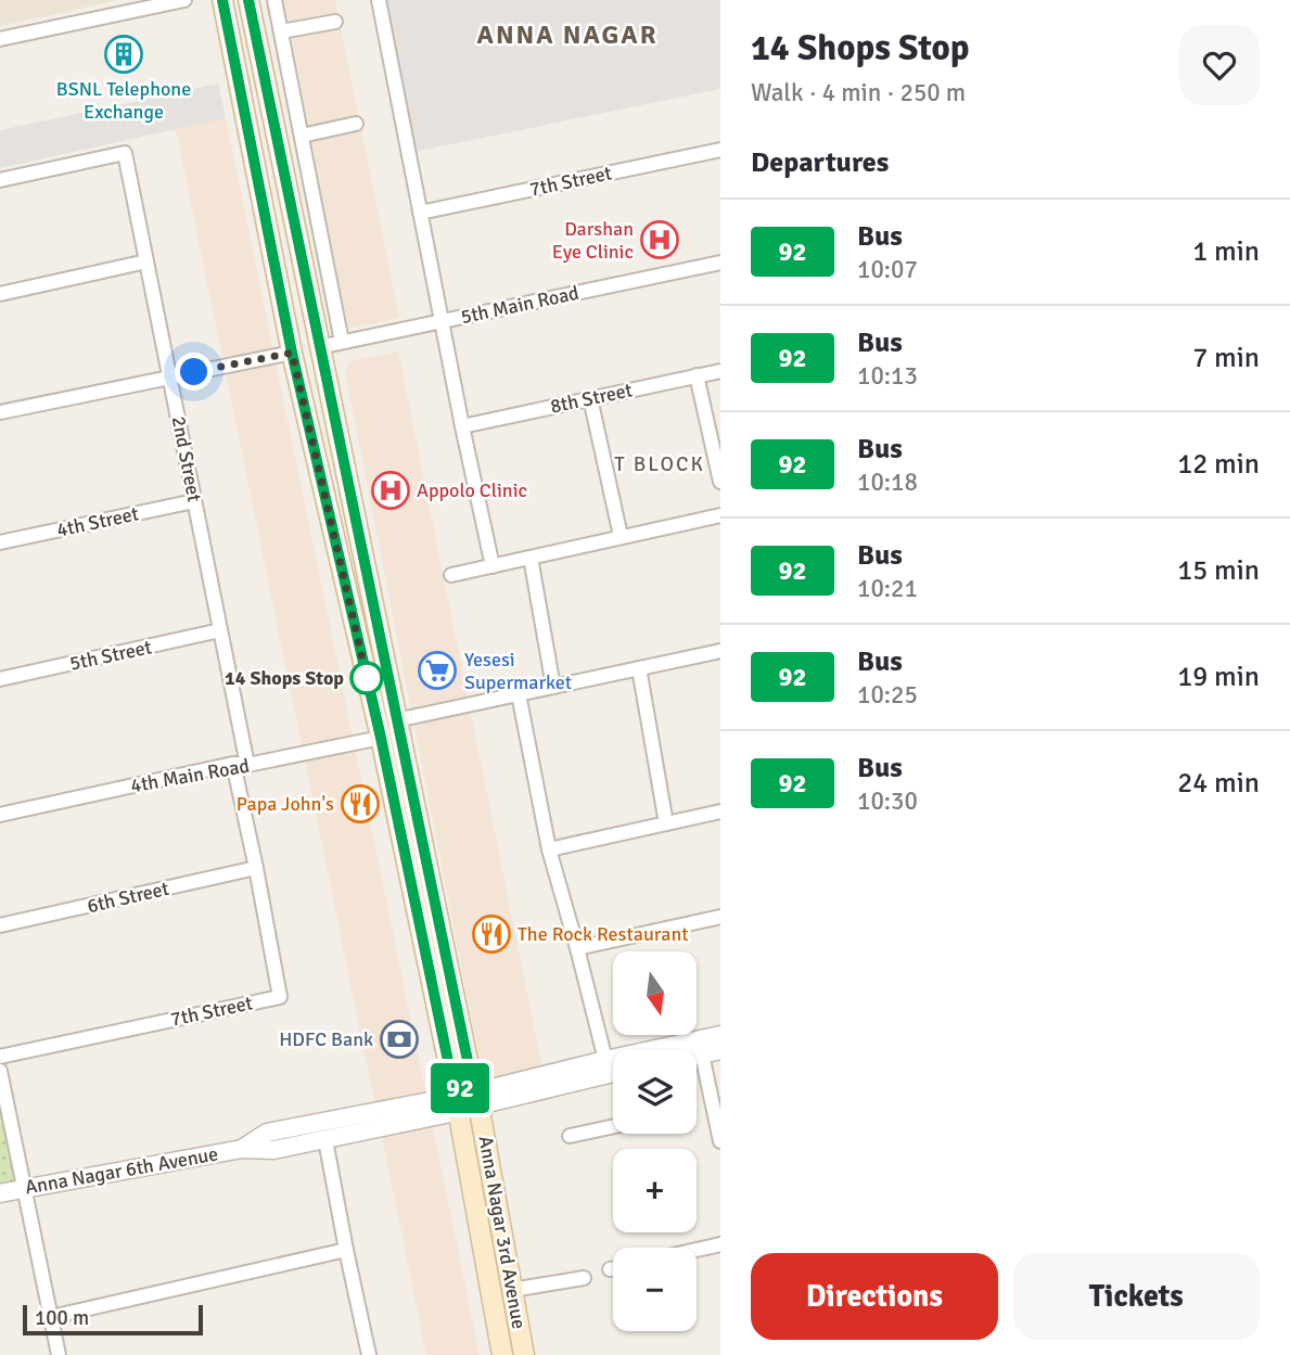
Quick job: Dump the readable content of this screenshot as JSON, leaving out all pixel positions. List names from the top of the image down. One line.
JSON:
{"streets":{"main road":["Anna Nagar 3rd Avenue"],"street":["7th Street","5th Main Road","8th Street","2nd Street","4th Street","5th Street","4th Main Road","6th Street","Anna Nagar 6th Avenue"]},"crossings":[["7th Street","4th Main Road"],["7th Street","6th Street"],["5th Main Road","Anna Nagar 3rd Avenue"],["2nd Street","4th Street"],["2nd Street","5th Street"],["2nd Street","4th Main Road"],["4th Main Road","Anna Nagar 3rd Avenue"],["Anna Nagar 6th Avenue","Anna Nagar 3rd Avenue"]],"districts":["ANNA NAGAR","T BLOCK"],"places":{"building":["BSNL Telephone Exchange"],"hospital":["Darshan Eye Clinic","Appolo Clinic"],"supermarket":["Yesesi Supermarket"],"other":["14 Shops Stop"],"restaurant":["Papa John's","The Rock Restaurant"],"bank":["HDFC Bank"]},"lines":["bus line 92"],"scale_bar":"100 m","north":"bottom","page":{"on_map":"92","heading":[["14 Shops Stop","Walk · 4 min · 250 m"],"Departures"],"list":[{"mark":"92","name":"Bus","note":"10:07","value":"1 min"},{"mark":"92","name":"Bus","note":"10:13","value":"7 min"},{"mark":"92","name":"Bus","note":"10:18","value":"12 min"},{"mark":"92","name":"Bus","note":"10:21","value":"15 min"},{"mark":"92","name":"Bus","note":"10:25","value":"19 min"},{"mark":"92","name":"Bus","note":"10:30","value":"24 min"}],"map_buttons":["+","−"],"buttons":["Directions","Tickets"],"scale":"100 m"}}
